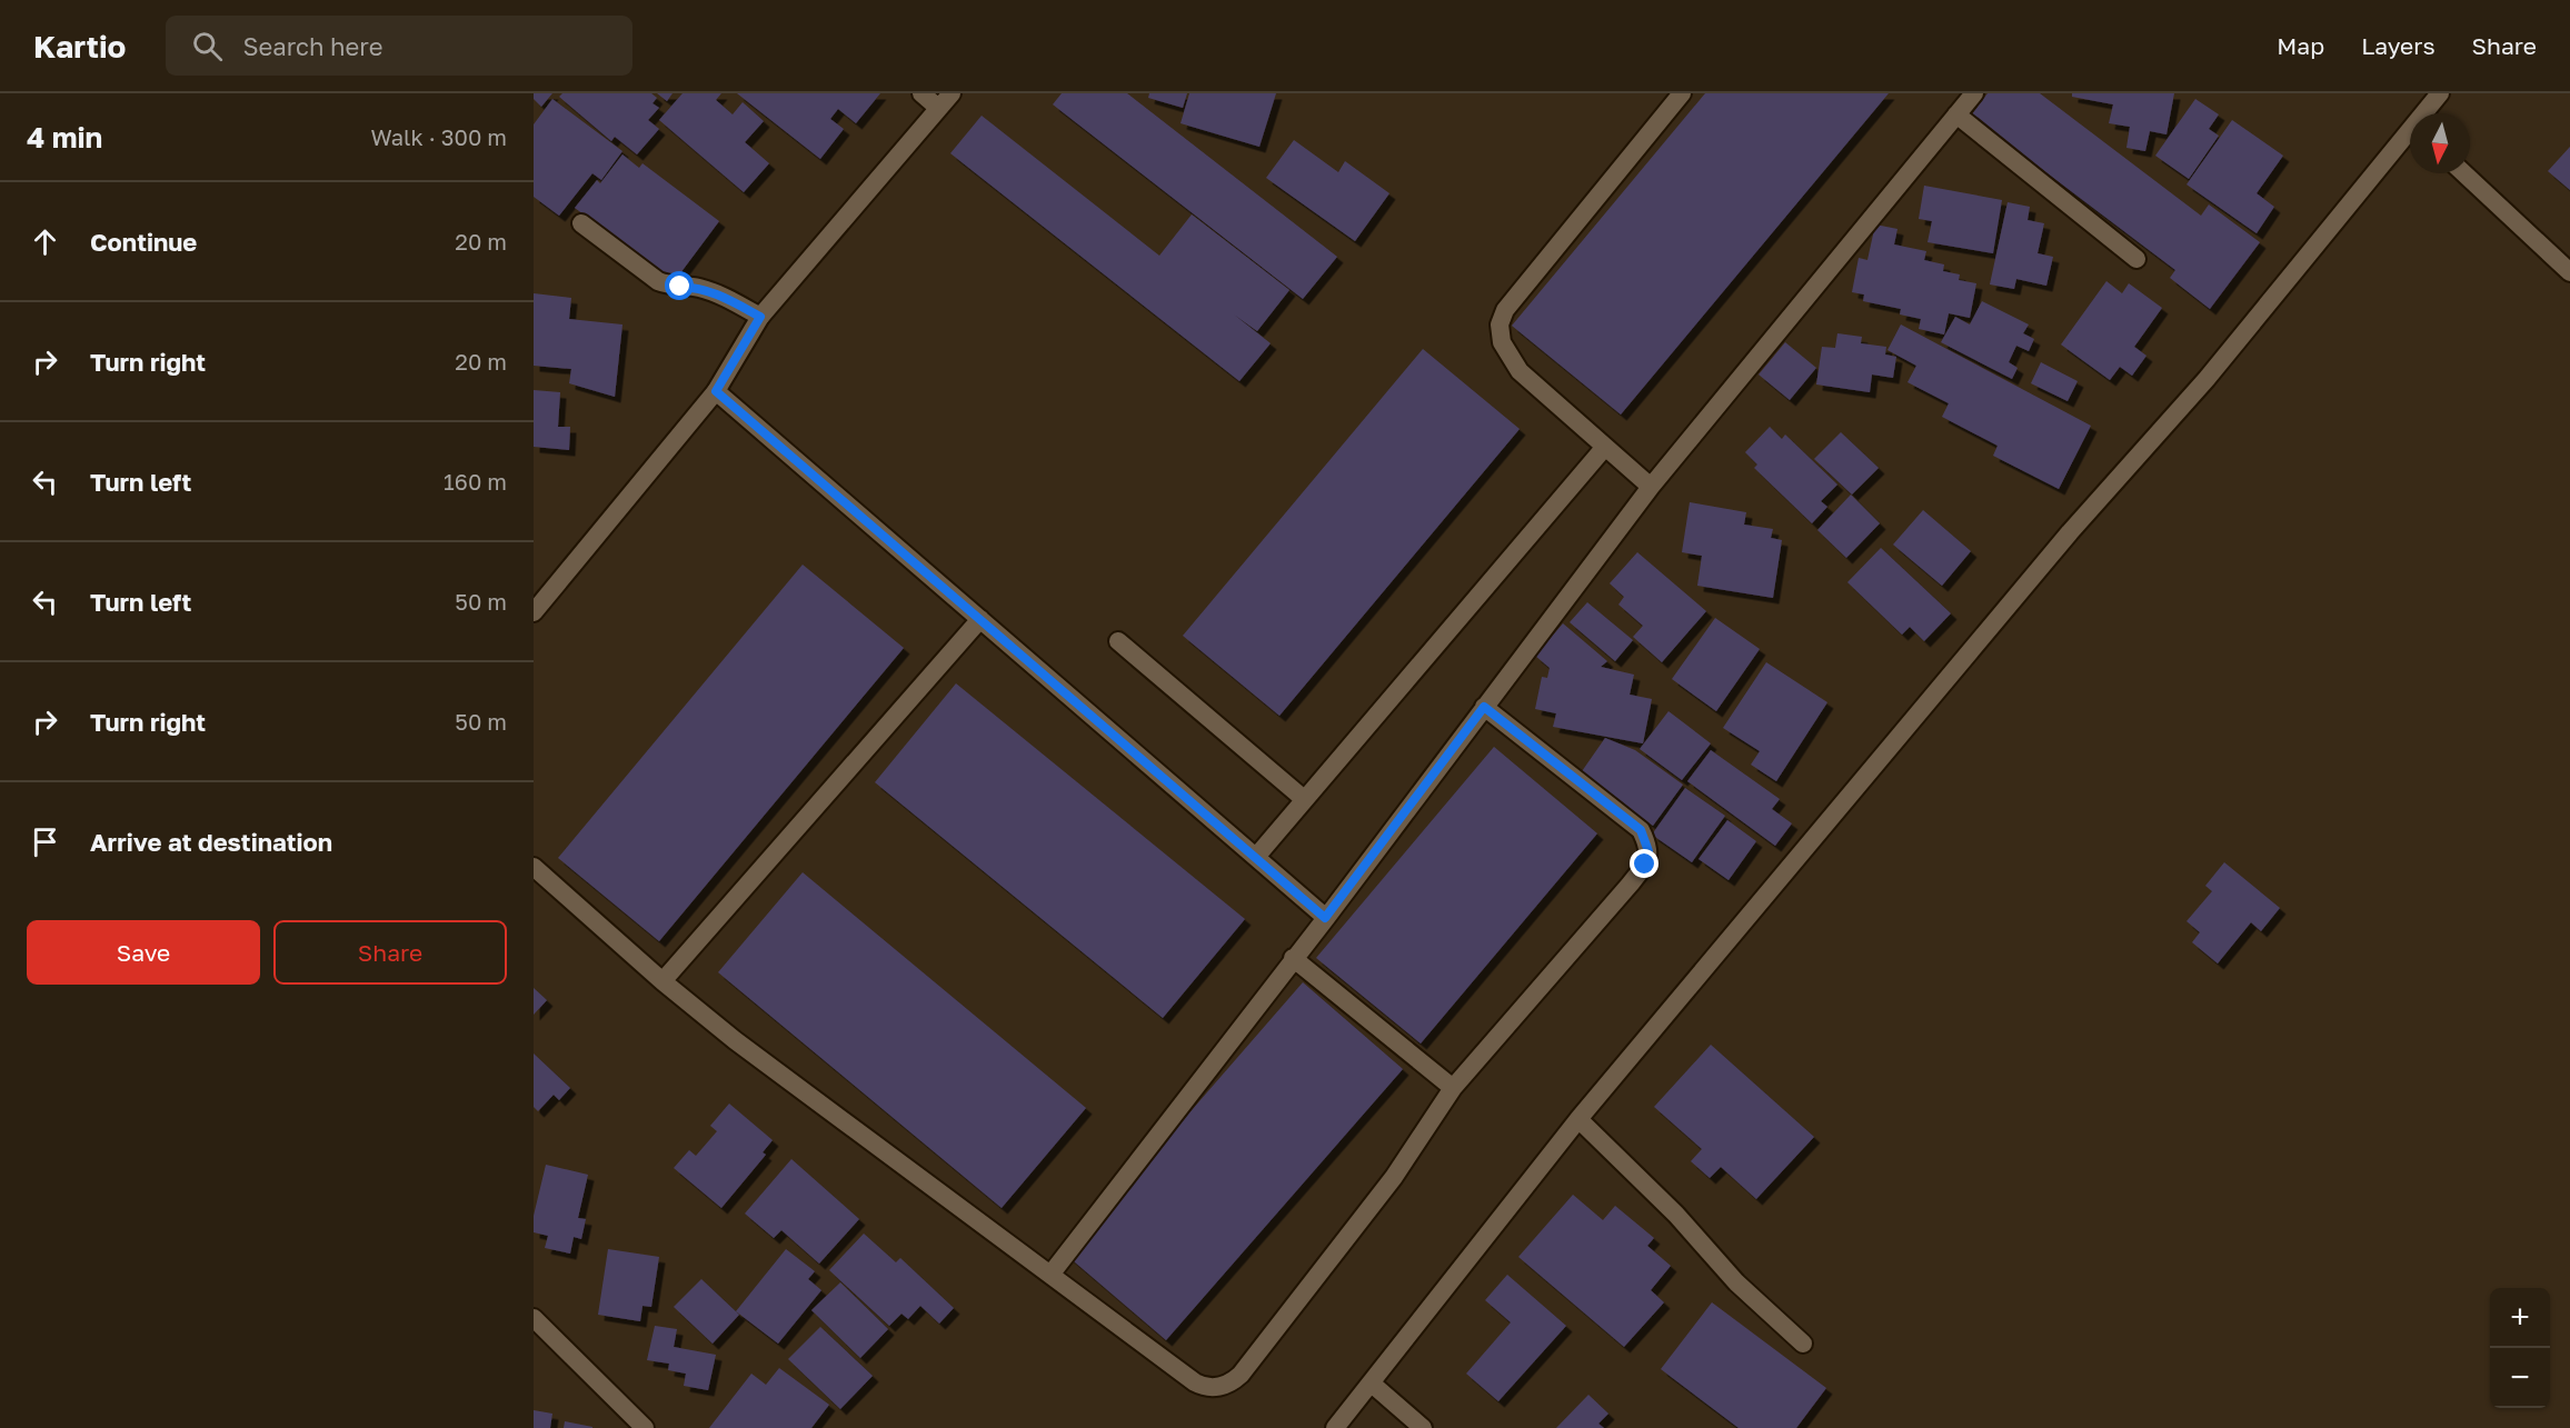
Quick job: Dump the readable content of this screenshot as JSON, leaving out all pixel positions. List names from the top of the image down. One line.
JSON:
{"north":"bottom","page":{"header":"Kartio","search":"Search here","nav":["Map","Layers","Share"],"heading":["4 min","Walk · 300 m"],"list":[["Continue","20 m"],["Turn right","20 m"],["Turn left","160 m"],["Turn left","50 m"],["Turn right","50 m"],"Arrive at destination"],"buttons":["Save","Share"],"map_buttons":["+","−"]}}
